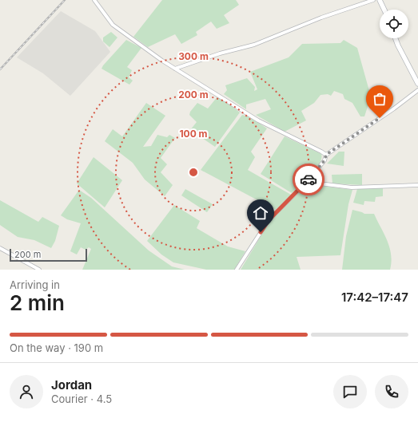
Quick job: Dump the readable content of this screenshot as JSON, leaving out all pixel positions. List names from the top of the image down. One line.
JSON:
{"scale_bar":"200 m","page":{"scale":"200 m","heading":["2 min","Arriving in","17:42–17:47"],"panel":["Jordan","Courier · 4.5"],"bar":"On the way · 190 m"},"rings":["300 m","200 m","100 m"]}
